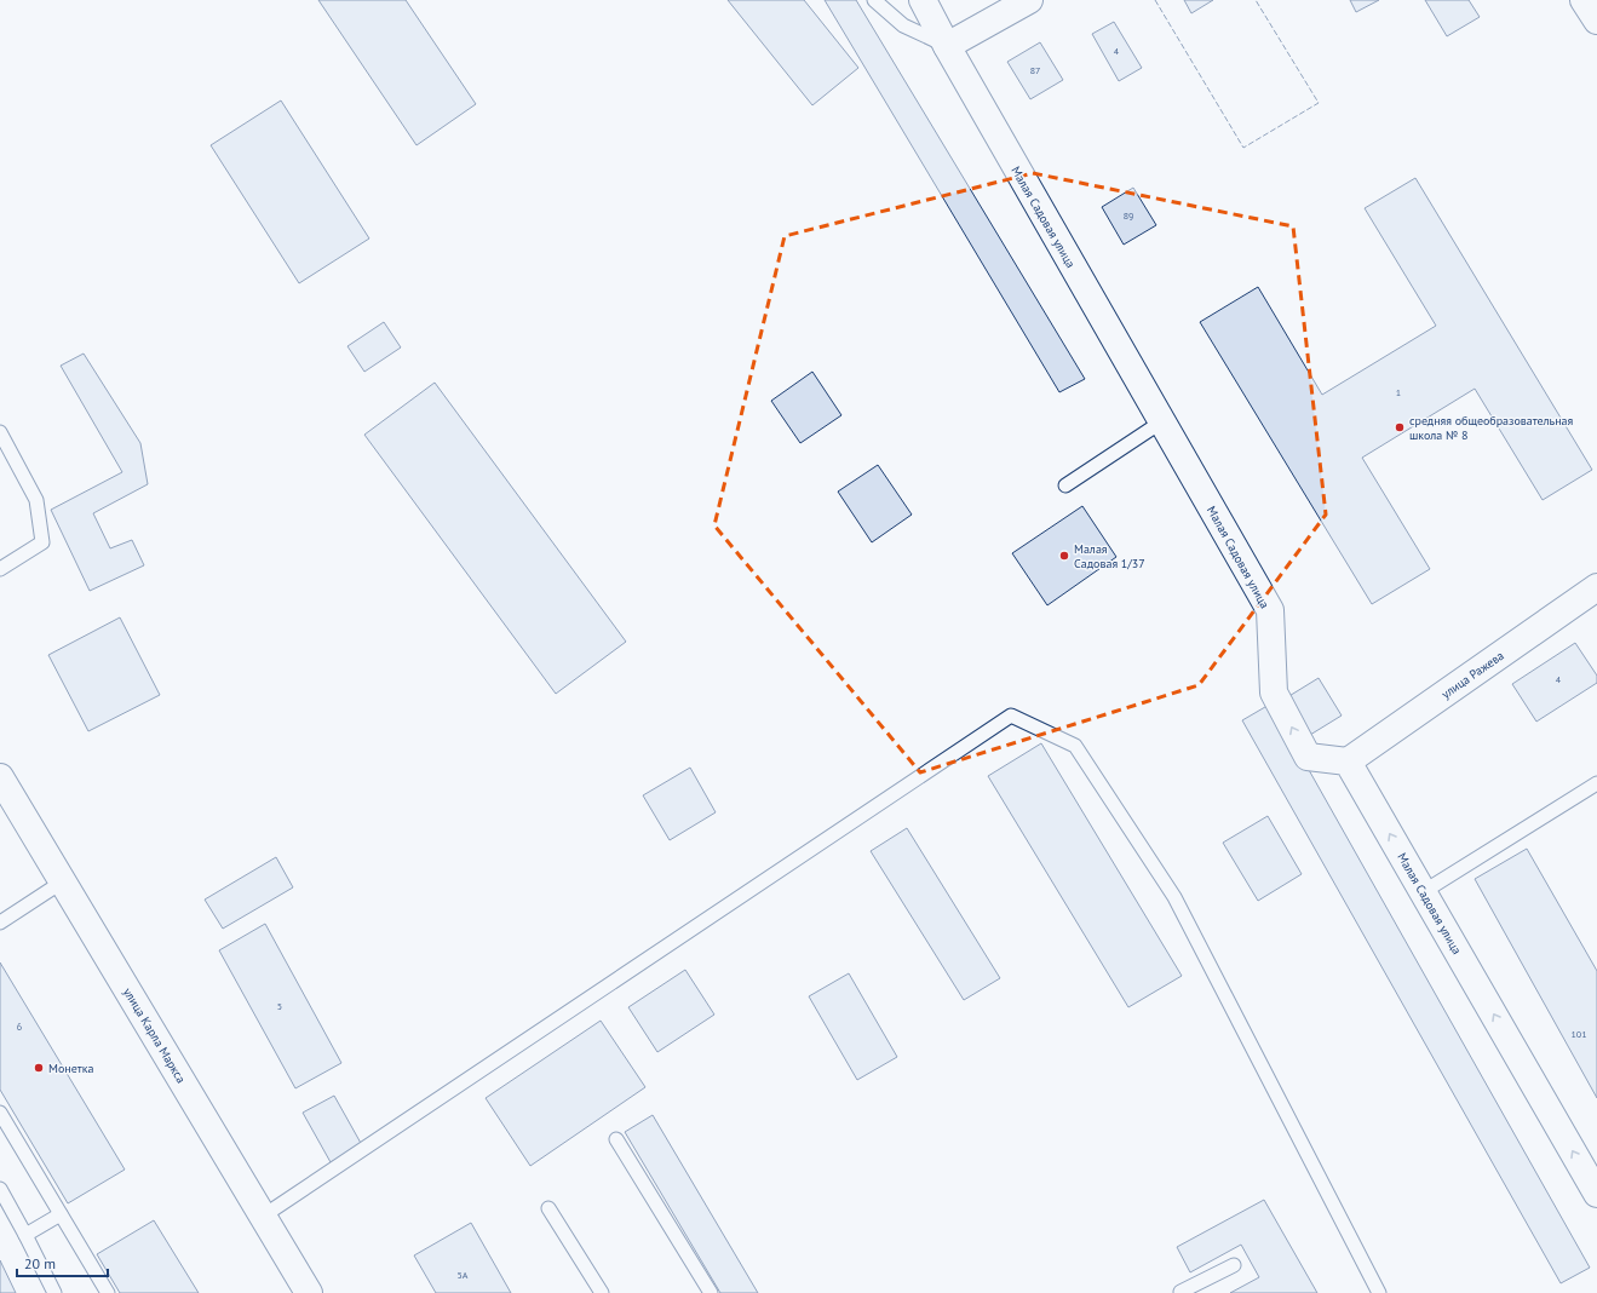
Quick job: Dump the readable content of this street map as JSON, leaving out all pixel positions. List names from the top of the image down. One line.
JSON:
{"streets":{"street":["Малая Садовая улица","улица Ражева","улица Карла Маркса"]},"crossings":[["Малая Садовая улица","улица Ражева"]],"one_way":["Малая Садовая улица"],"places":["средняя общеобразовательная школа № 8","Малая Садовая 1/37","Монетка"],"house_numbers":["4","87","89","1","4","5","6","101","5А"],"scale_bar":"20 m"}
